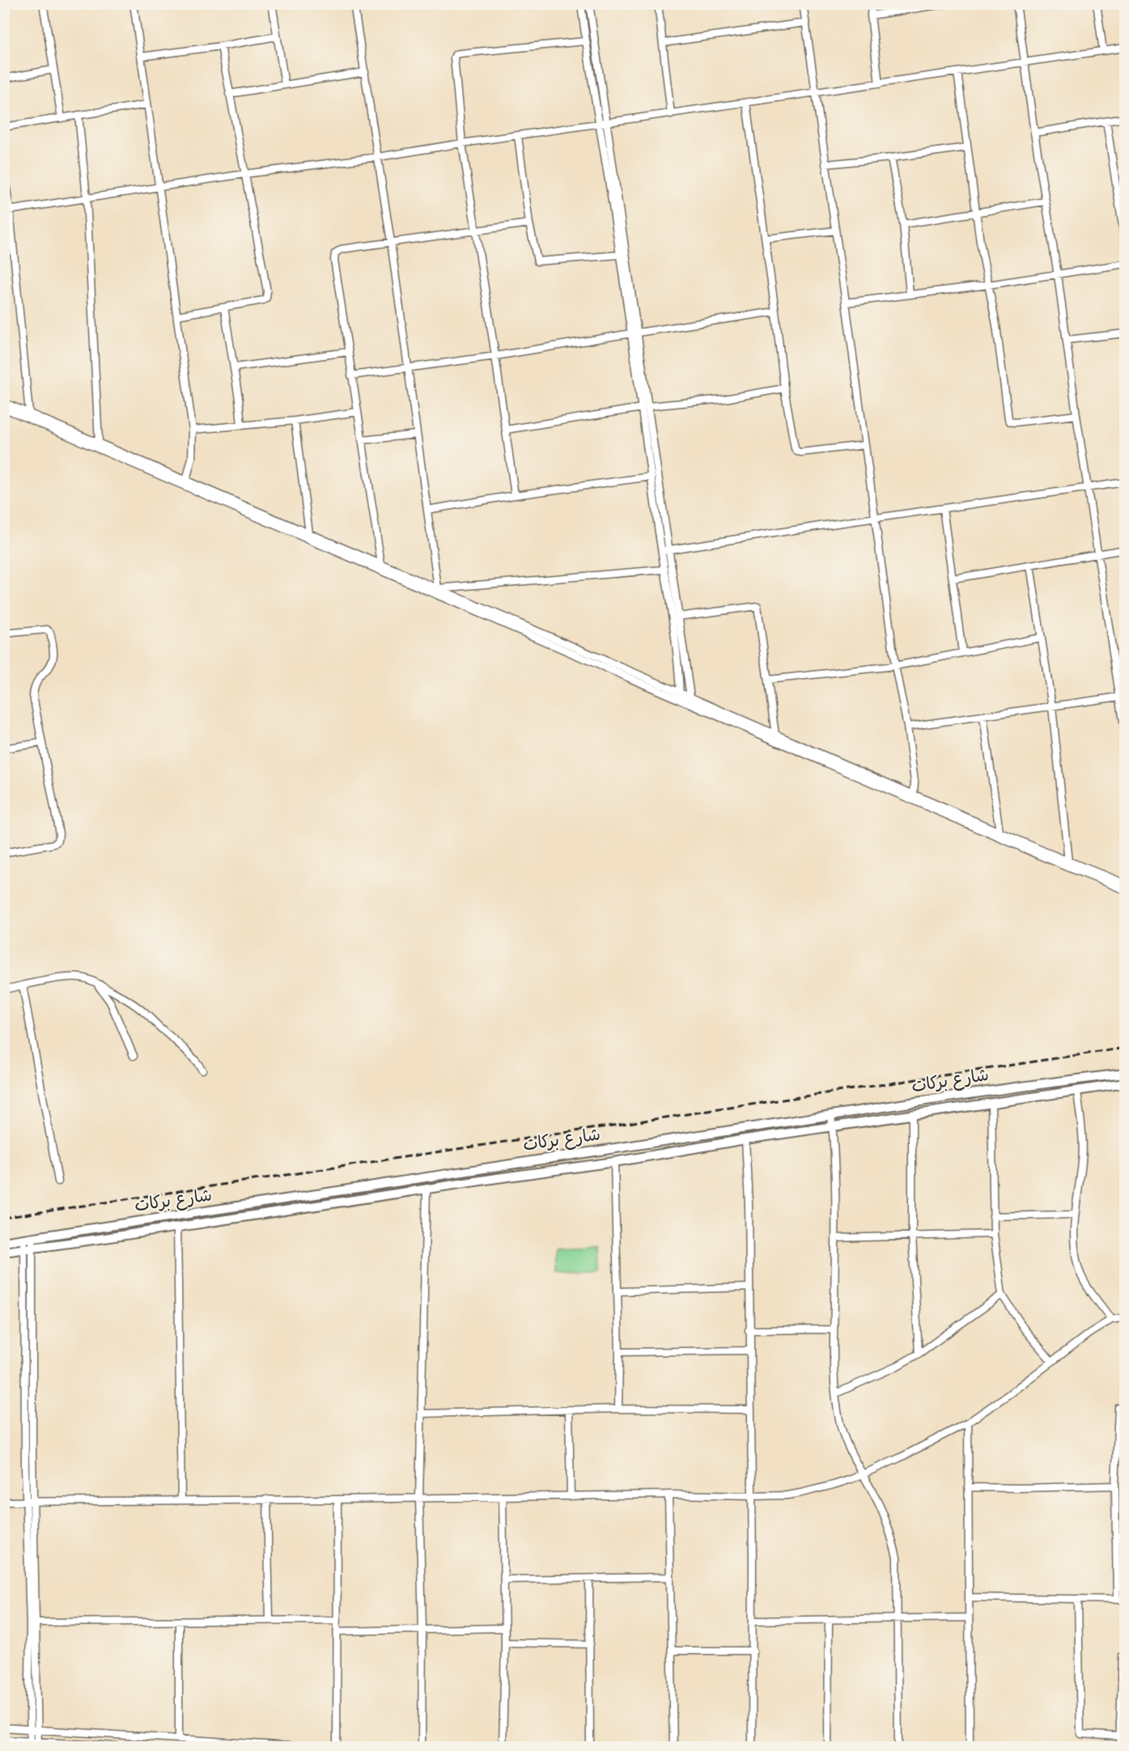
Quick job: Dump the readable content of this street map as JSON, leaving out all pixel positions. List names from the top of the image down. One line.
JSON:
{"streets":{"main road":["شارع بركات"]}}
